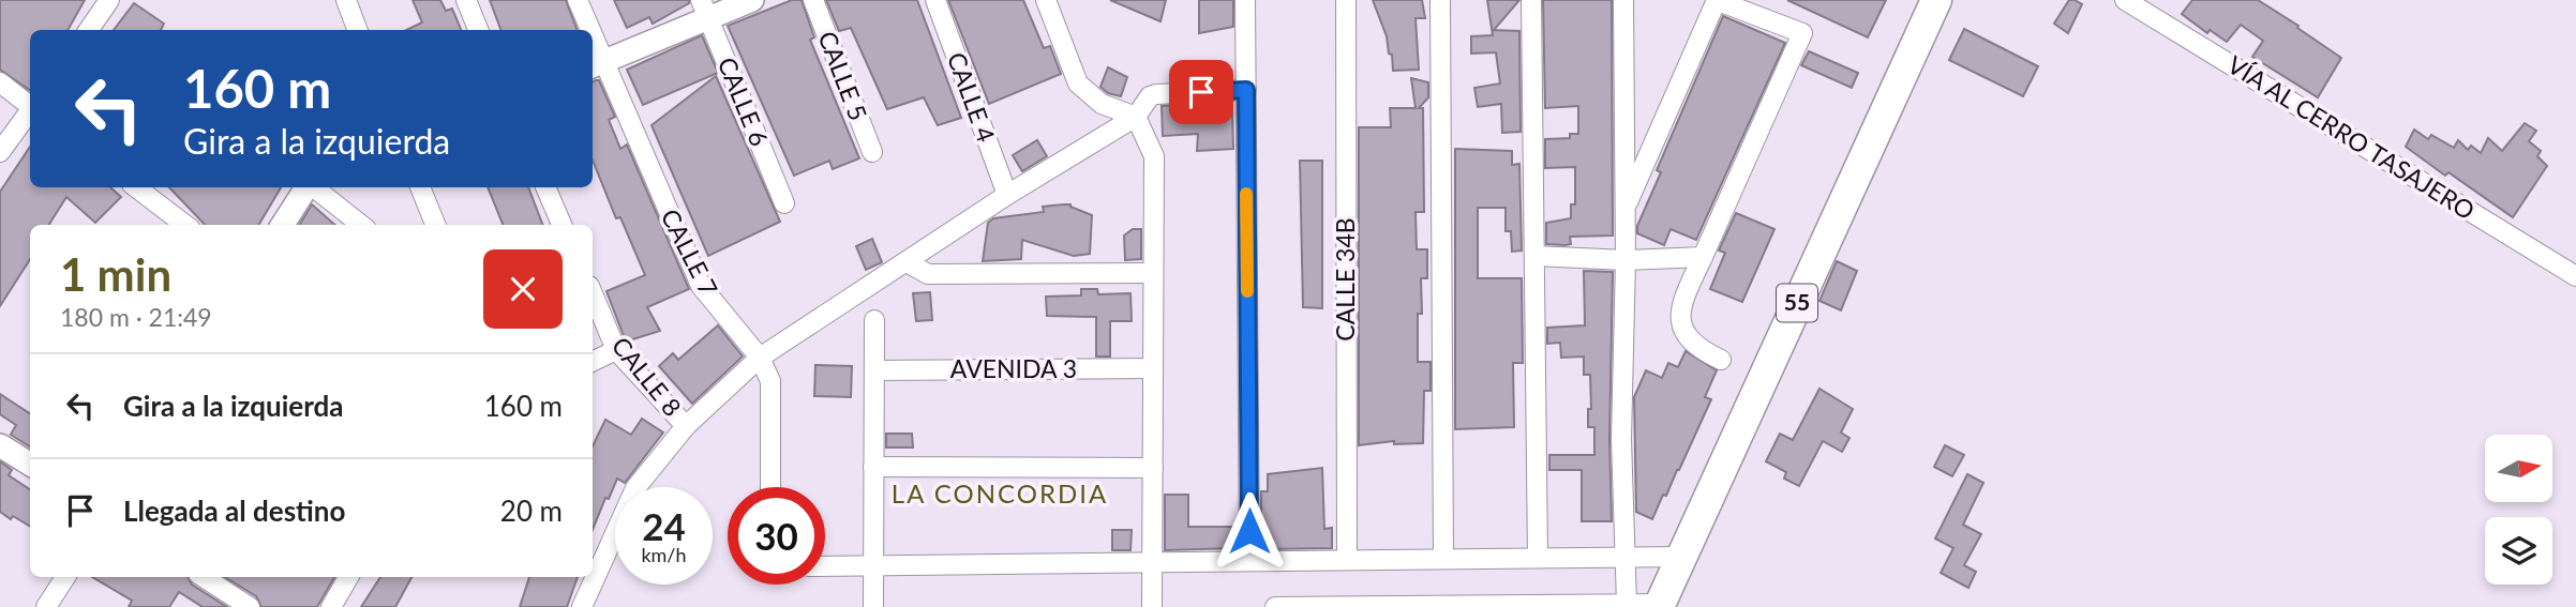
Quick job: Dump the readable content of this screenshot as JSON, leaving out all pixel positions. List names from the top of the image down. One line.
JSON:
{"streets":{"highway":["55"],"street":["CALLE 5","CALLE 4","CALLE 6","VÍA AL CERRO TASAJERO","CALLE 7","CALLE 34B","AVENIDA 3","CALLE 8"]},"districts":["LA CONCORDIA"],"north":"right","page":{"turn":["160 m","Gira a la izquierda"],"heading":["1 min","180 m · 21:49"],"list":[{"name":"Gira a la izquierda","value":"160 m"},{"name":"Llegada al destino","value":"20 m"}],"speed":"24 km/h","limit":"30"}}
